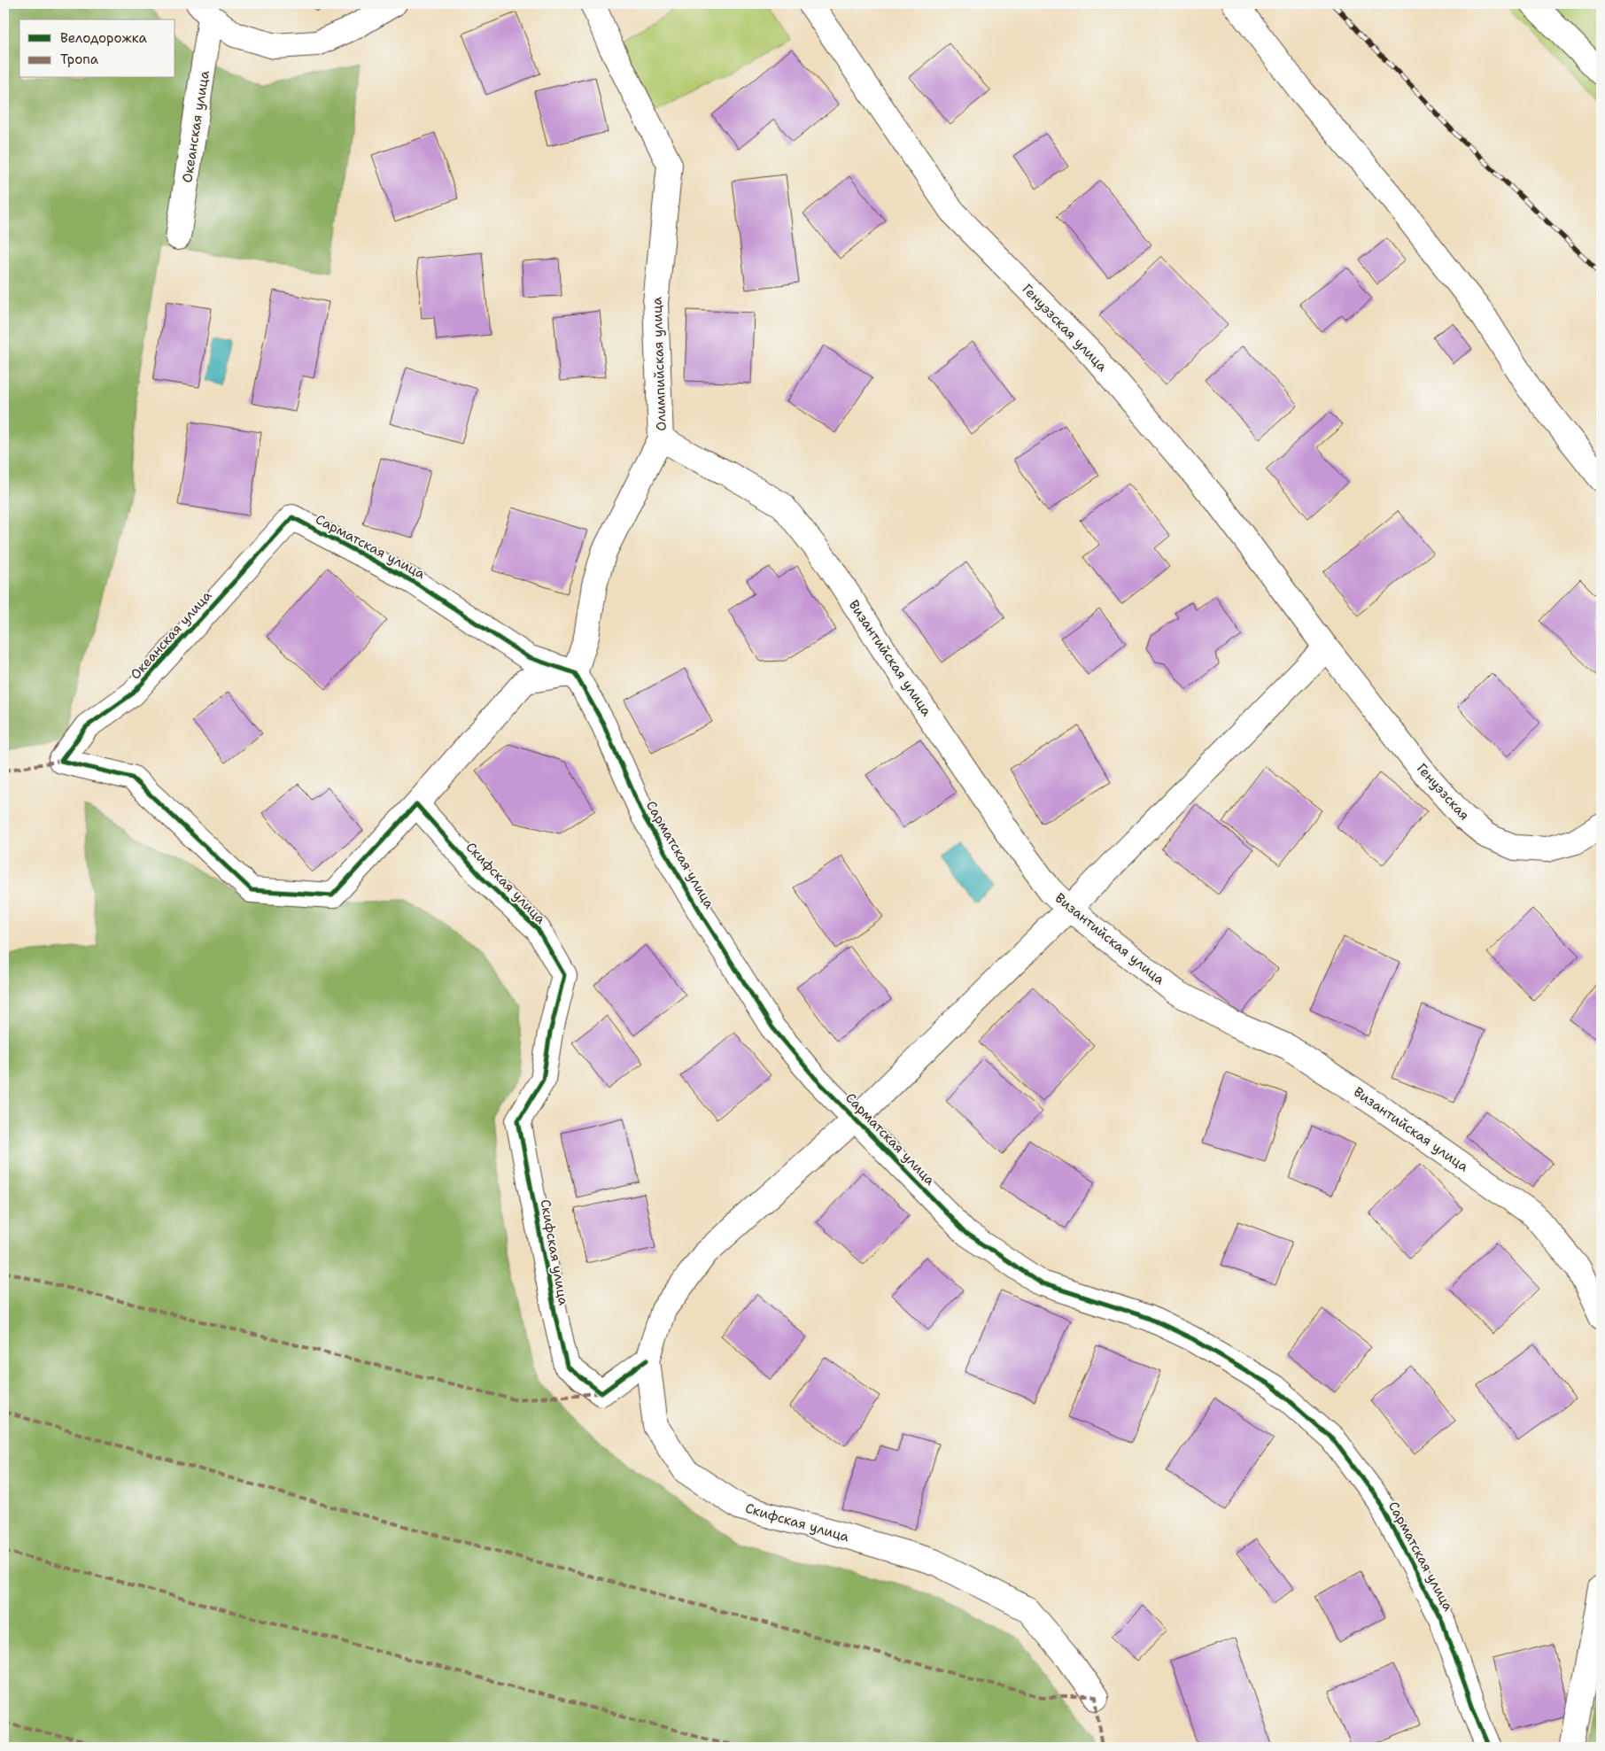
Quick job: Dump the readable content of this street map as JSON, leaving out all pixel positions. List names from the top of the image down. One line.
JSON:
{"streets":{"street":["Океанская улица","Генуэзская улица","Олимпийская улица","Сарматская улица","Византийская улица","Генуэзская","Скифская улица"]},"crossings":[["Океанская улица","Сарматская улица"],["Океанская улица","Скифская улица"],["Генуэзская улица","Генуэзская"],["Олимпийская улица","Сарматская улица"],["Олимпийская улица","Византийская улица"]],"legend":["Велодорожка","Тропа"]}
